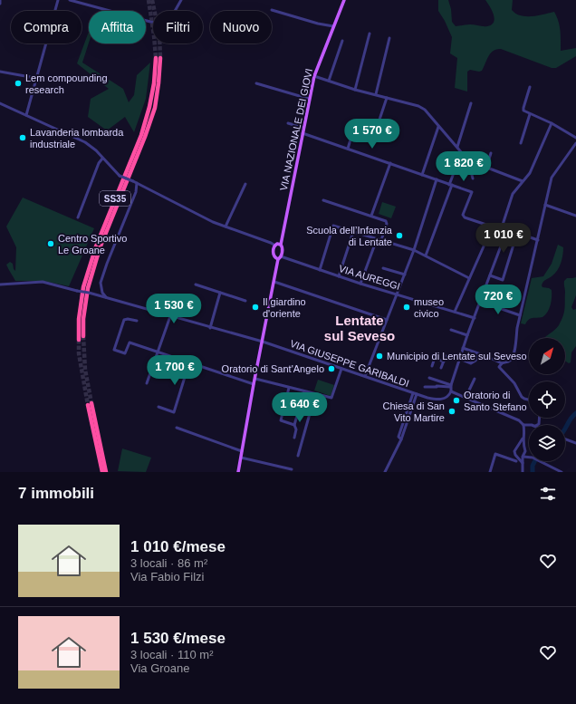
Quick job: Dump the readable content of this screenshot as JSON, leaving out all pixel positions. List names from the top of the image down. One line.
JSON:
{"streets":{"highway":["SS35"],"main road":["VIA NAZIONALE DEI GIOVI"],"street":["VIA AUREGGI","VIA GIUSEPPE GARIBALDI"]},"crossings":[["VIA NAZIONALE DEI GIOVI","VIA AUREGGI"],["VIA NAZIONALE DEI GIOVI","VIA GIUSEPPE GARIBALDI"]],"districts":["Lentate sul Seveso"],"places":["Lem compounding research","Lavanderia lombarda industriale","Scuola dell’Infanzia di Lentate","Centro Sportivo Le Groane","Il giardino d'oriente","museo civico","Municipio di Lentate sul Seveso","Oratorio di Sant'Angelo","Oratorio di Santo Stefano","Chiesa di San Vito Martire"],"north":"top right","page":{"chip":["Compra","Affitta","Filtri","Nuovo"],"price":["1 570 €","1 820 €","1 010 €","720 €","1 530 €","1 700 €","1 640 €"],"heading":"7 immobili","list":[{"name":"1 010 €/mese","note":"3 locali · 86 m² · Via Fabio Filzi"},{"name":"1 530 €/mese","note":"3 locali · 110 m² · Via Groane"}]}}
